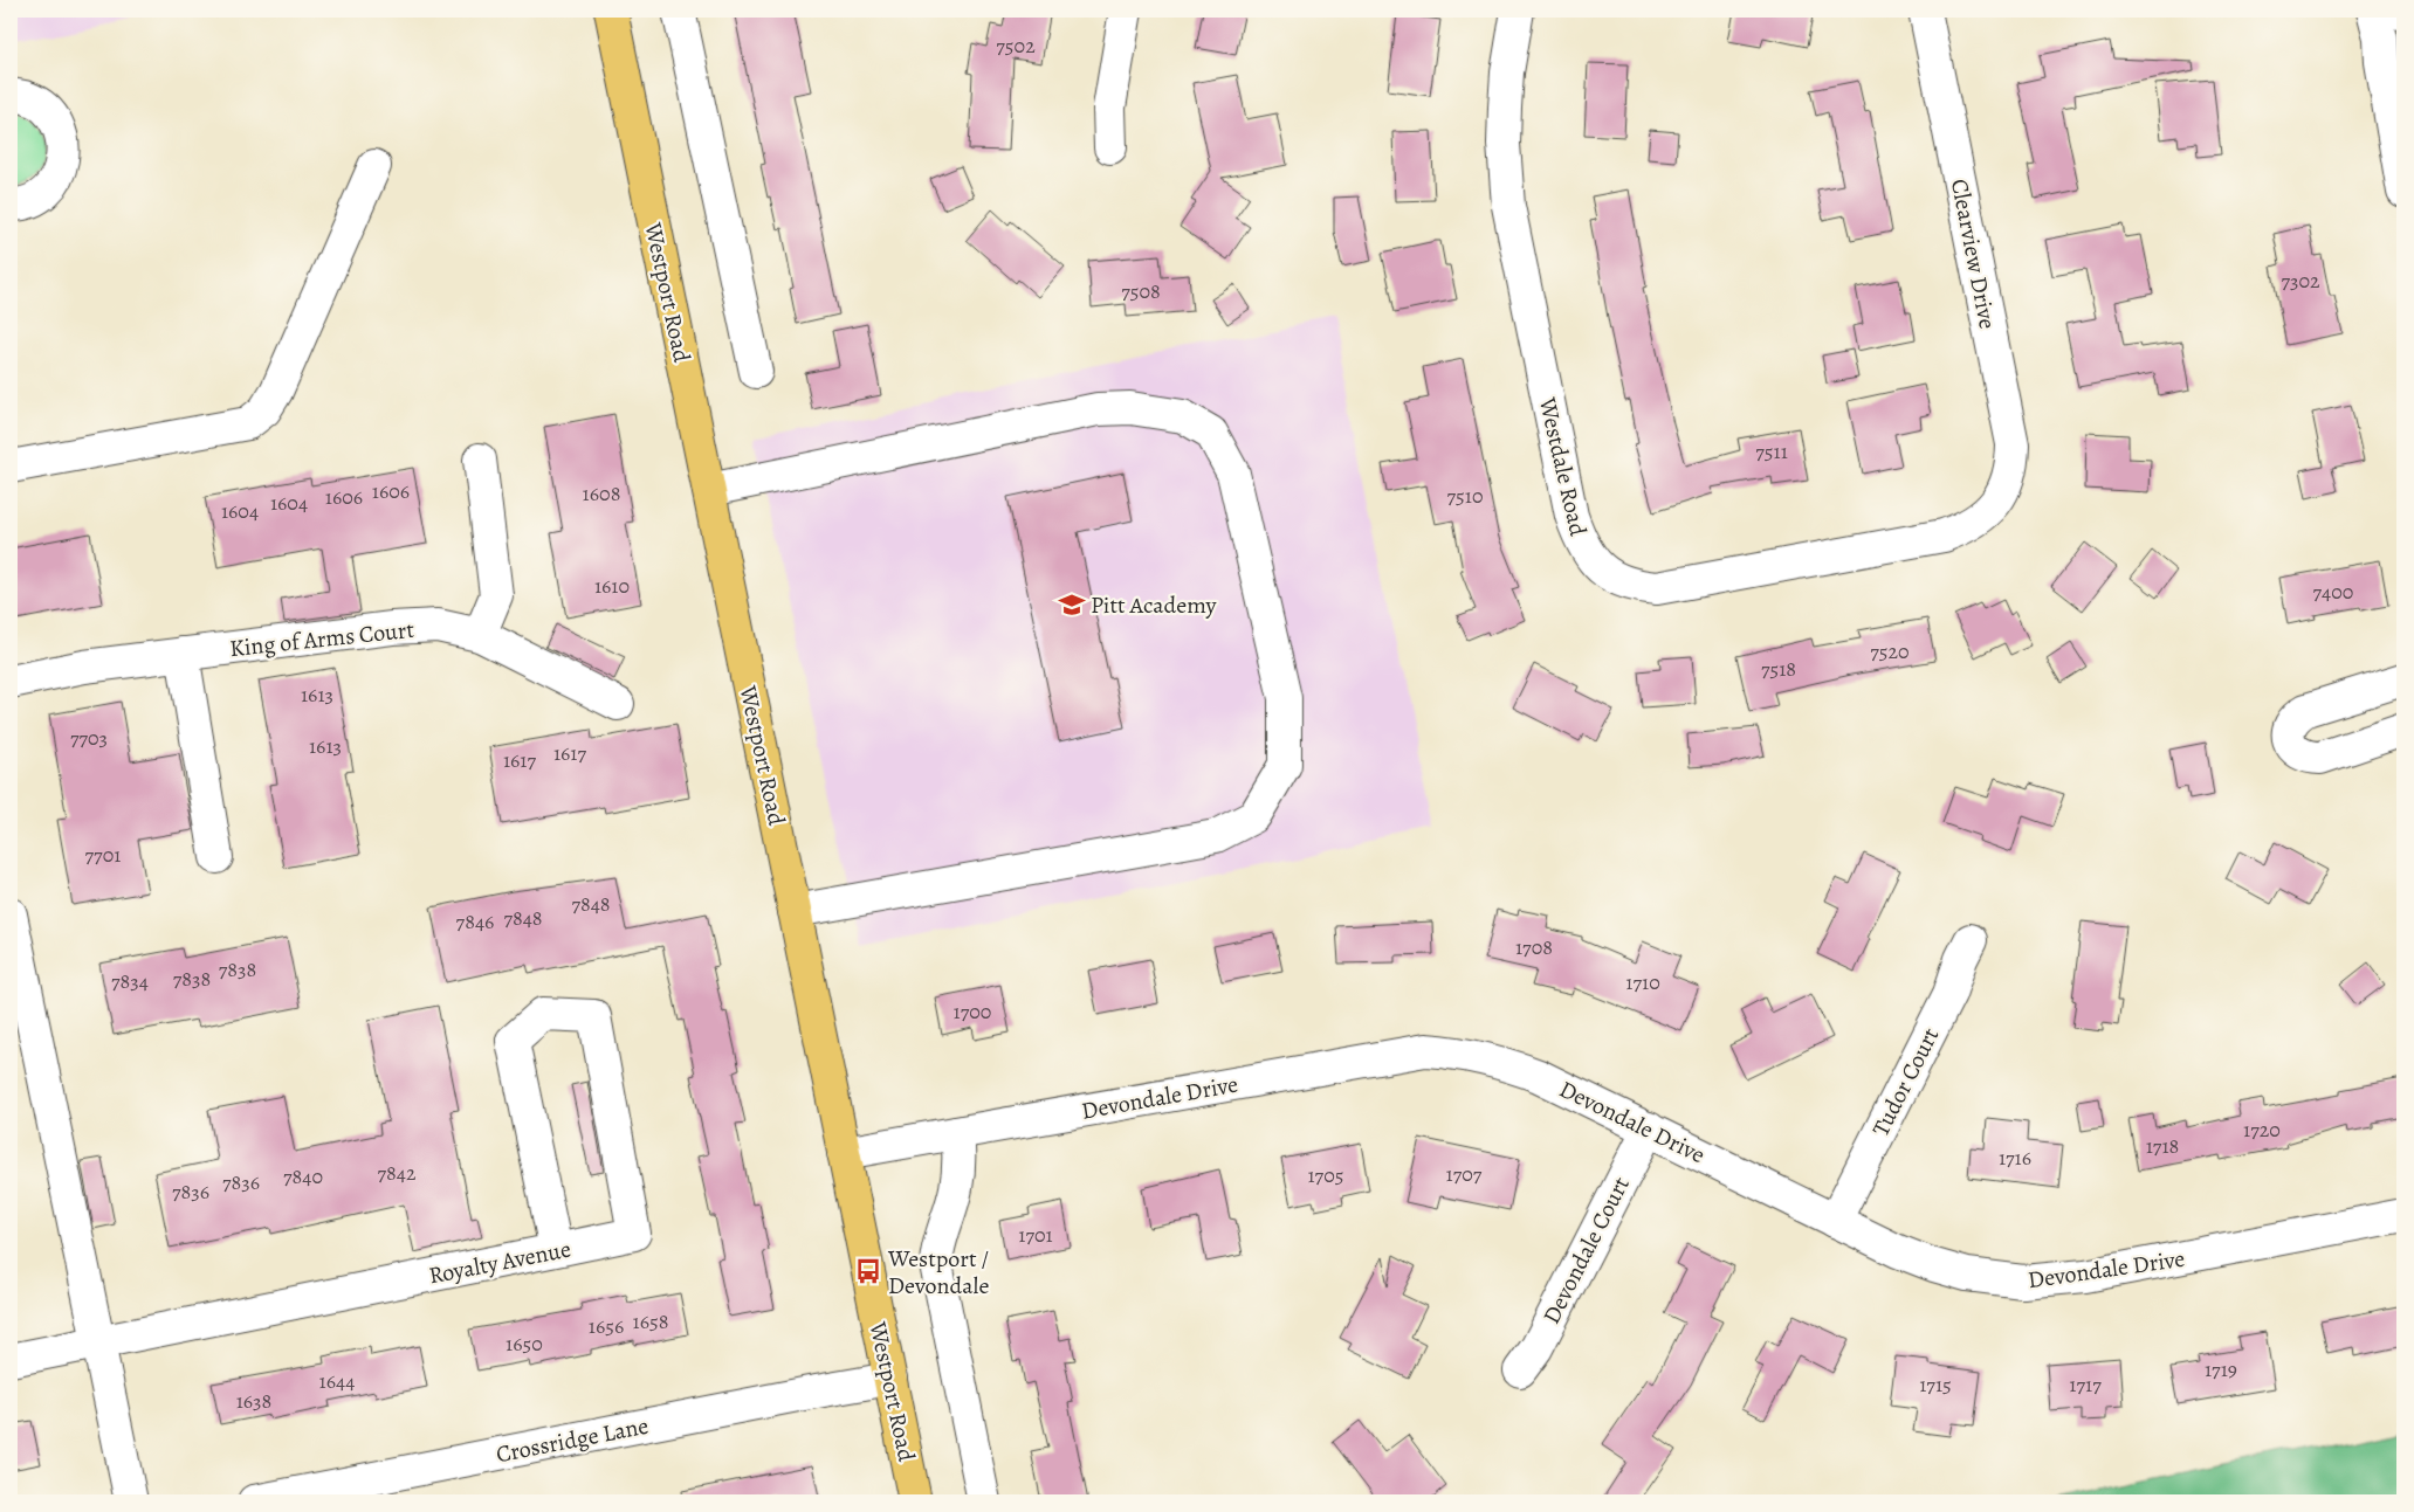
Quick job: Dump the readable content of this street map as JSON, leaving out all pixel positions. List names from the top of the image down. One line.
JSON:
{"streets":{"main road":["Westport Road"],"street":["Clearview Drive","Westdale Road","King of Arms Court","Tudor Court","Devondale Drive","Devondale Court","Royalty Avenue","Crossridge Lane"]},"crossings":[["Clearview Drive","Westdale Road"],["Westport Road","Devondale Drive"],["Westport Road","Crossridge Lane"],["Tudor Court","Devondale Drive"],["Devondale Drive","Devondale Court"]],"places":{"school or university":["Pitt Academy"],"bus stop":["Westport / Devondale"]},"house_numbers":["7502","7302","7508","7511","1606","1608","7510","1606","1604","1604","1610","7400","7520","7518","1613","7703","1613","1617","1617","7701","7848","7848","7846","1708","7838","7838","7834","1710","1700","1720","1718","1716","7842","1707","1705","7840","7836","7836","1701","1658","1656","1650","1719","1644","1715","1717","1638"]}
